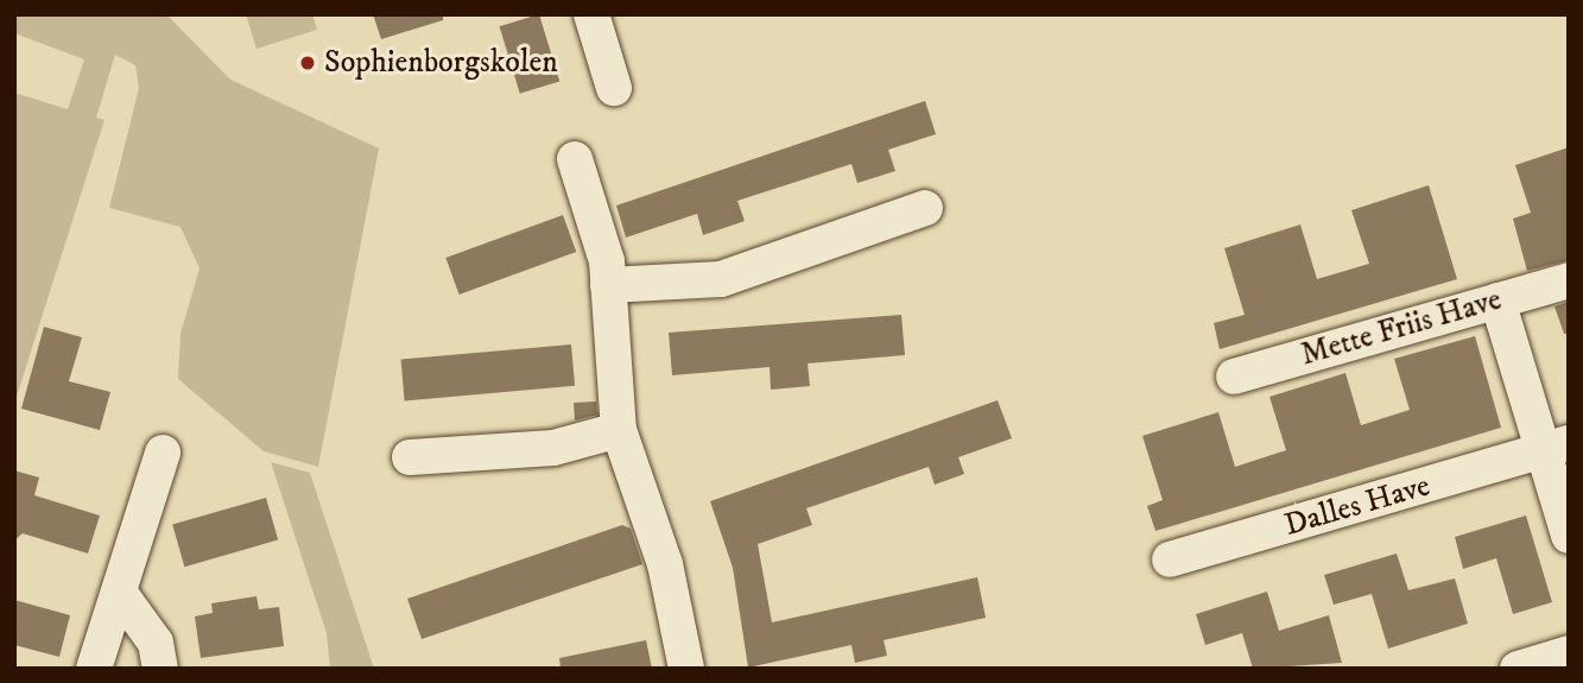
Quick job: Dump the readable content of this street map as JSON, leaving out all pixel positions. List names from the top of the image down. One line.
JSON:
{"streets":{"street":["Mette Friis Have","Dalles Have"]},"places":["Sophienborgskolen"]}
